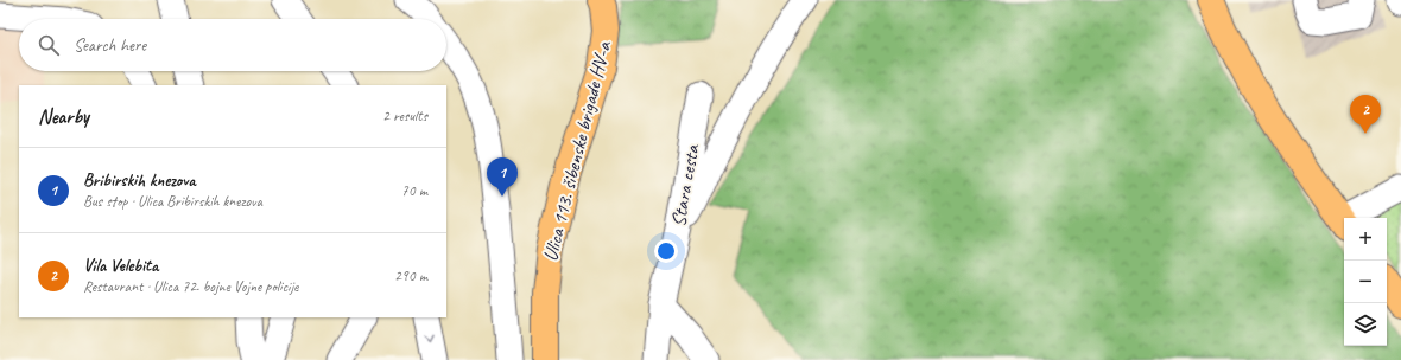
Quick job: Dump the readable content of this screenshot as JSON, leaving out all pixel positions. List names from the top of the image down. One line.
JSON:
{"streets":{"main road":["Ulica 113. šibenske brigade HV-a"],"street":["Stara cesta"]},"page":{"search":"Search here","heading":["Nearby","2 results"],"pins":["2","1"],"list":[{"mark":"1","name":"Bribirskih knezova","note":"Bus stop · Ulica Bribirskih knezova","value":"70 m"},{"mark":"2","name":"Vila Velebita","note":"Restaurant · Ulica 72. bojne Vojne policije","value":"290 m"}],"map_buttons":["+","−"]}}
